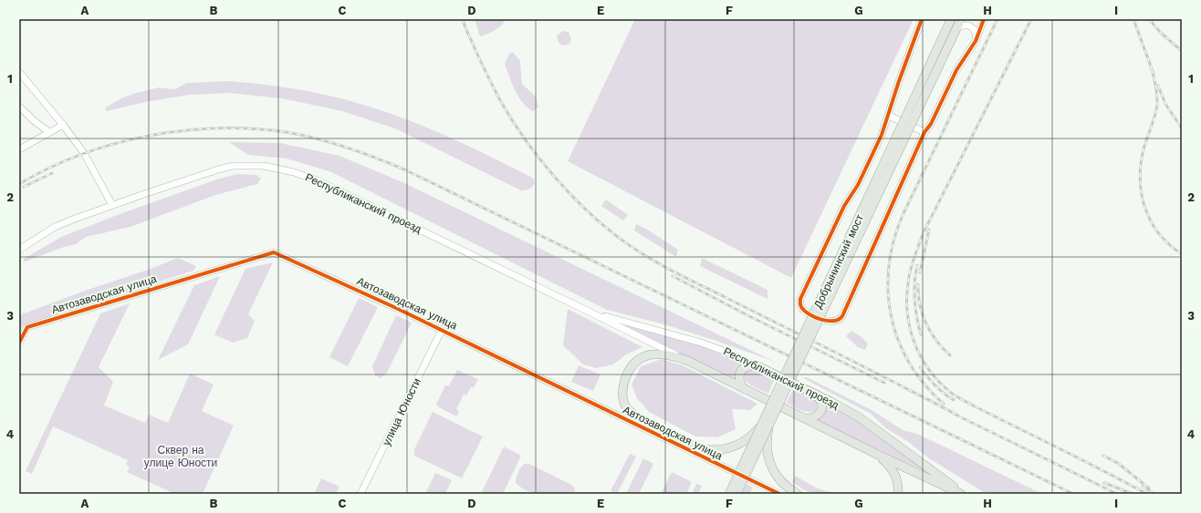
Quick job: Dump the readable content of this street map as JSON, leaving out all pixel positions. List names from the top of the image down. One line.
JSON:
{"streets":{"main road":["Республиканский проезд","Добрынинский мост"],"street":["Автозаводская улица","улица Юности"]},"crossings":[["Автозаводская улица","улица Юности"]],"parks":["Сквер на улице Юности"],"grid":{"columns":["A","B","C","D","E","F","G","H","I"],"rows":["1","2","3","4"]}}
